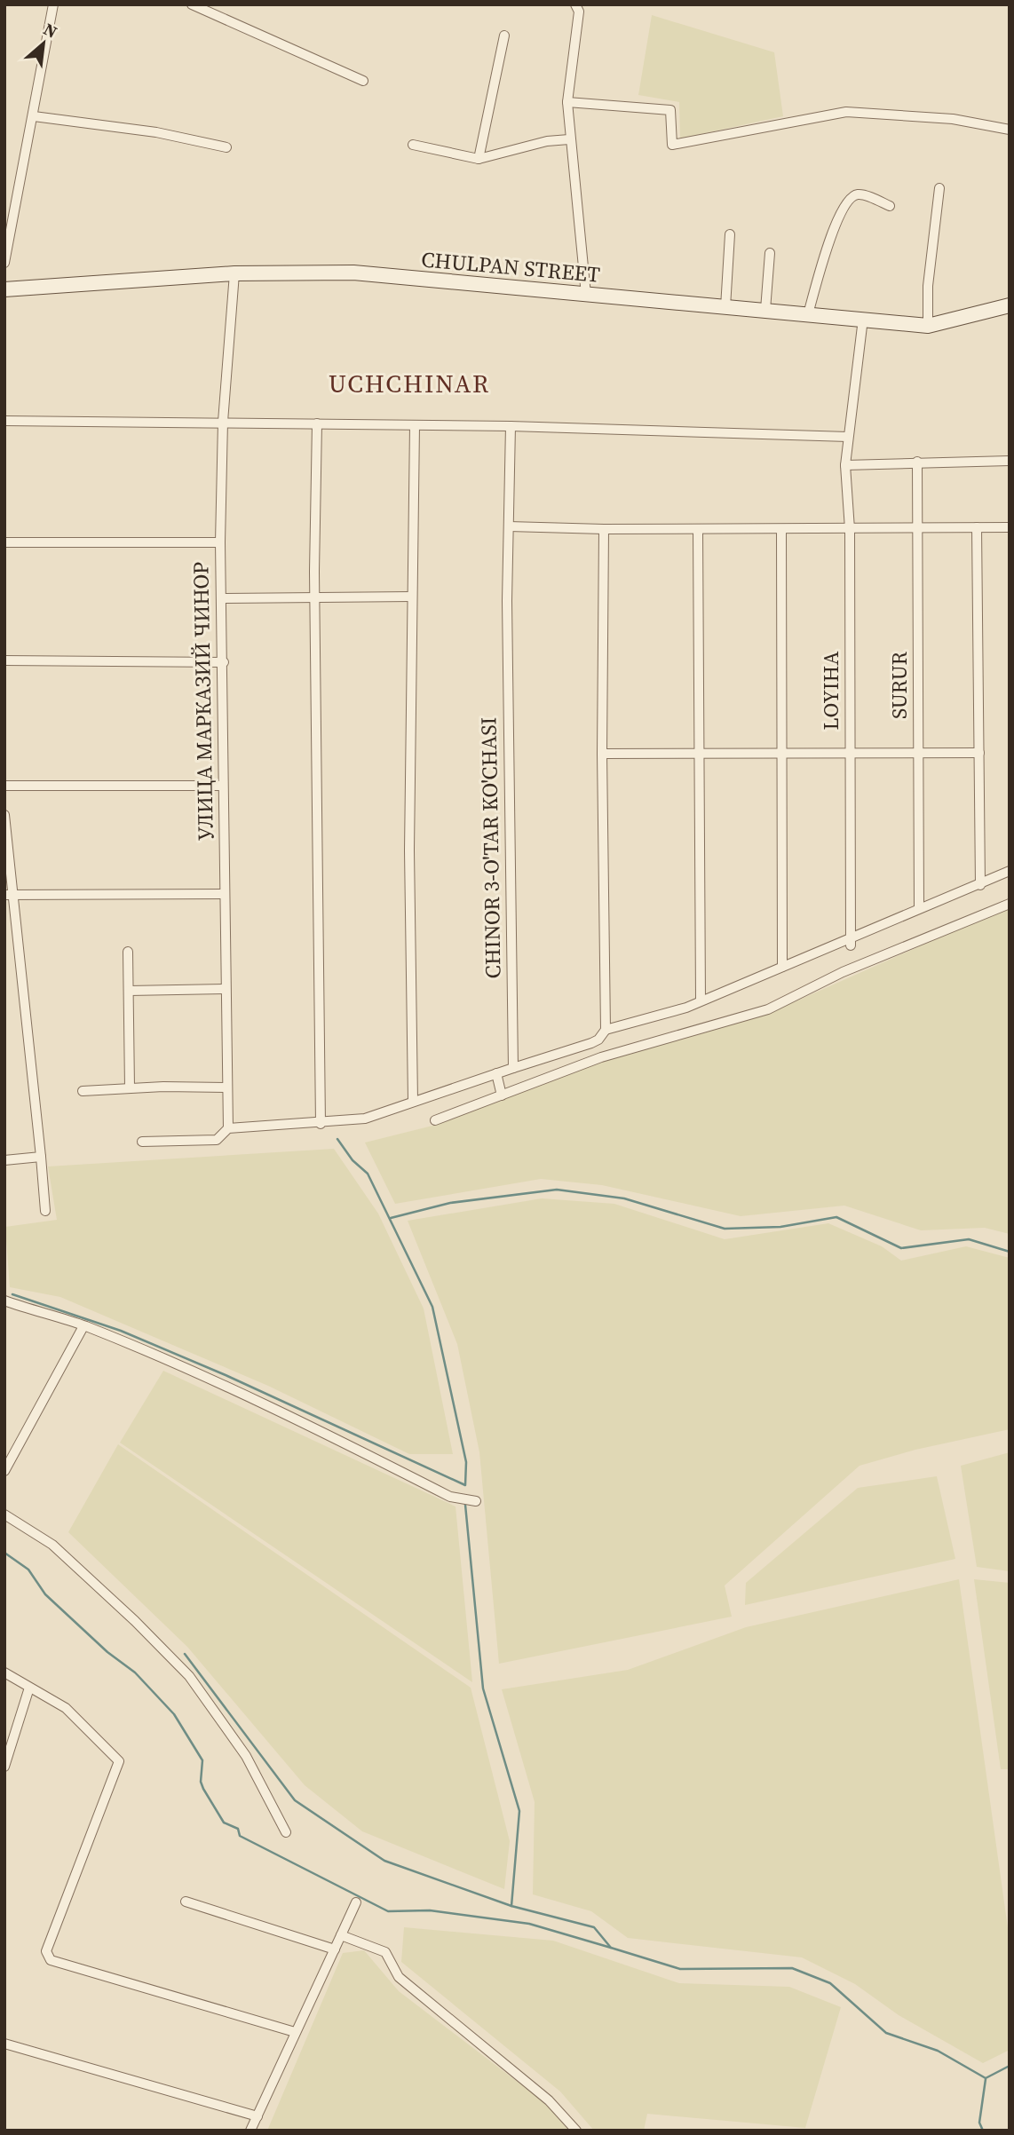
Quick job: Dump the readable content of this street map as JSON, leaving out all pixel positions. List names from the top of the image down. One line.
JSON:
{"streets":{"main road":["CHULPAN STREET"],"street":["SURUR","LOYIHA","УЛИЦА МАРКАЗИЙ ЧИНОР","CHINOR 3-O'TAR KO'CHASI"]},"crossings":[["CHULPAN STREET","LOYIHA"],["CHULPAN STREET","УЛИЦА МАРКАЗИЙ ЧИНОР"]],"districts":["UCHCHINAR"],"north":"top right"}
